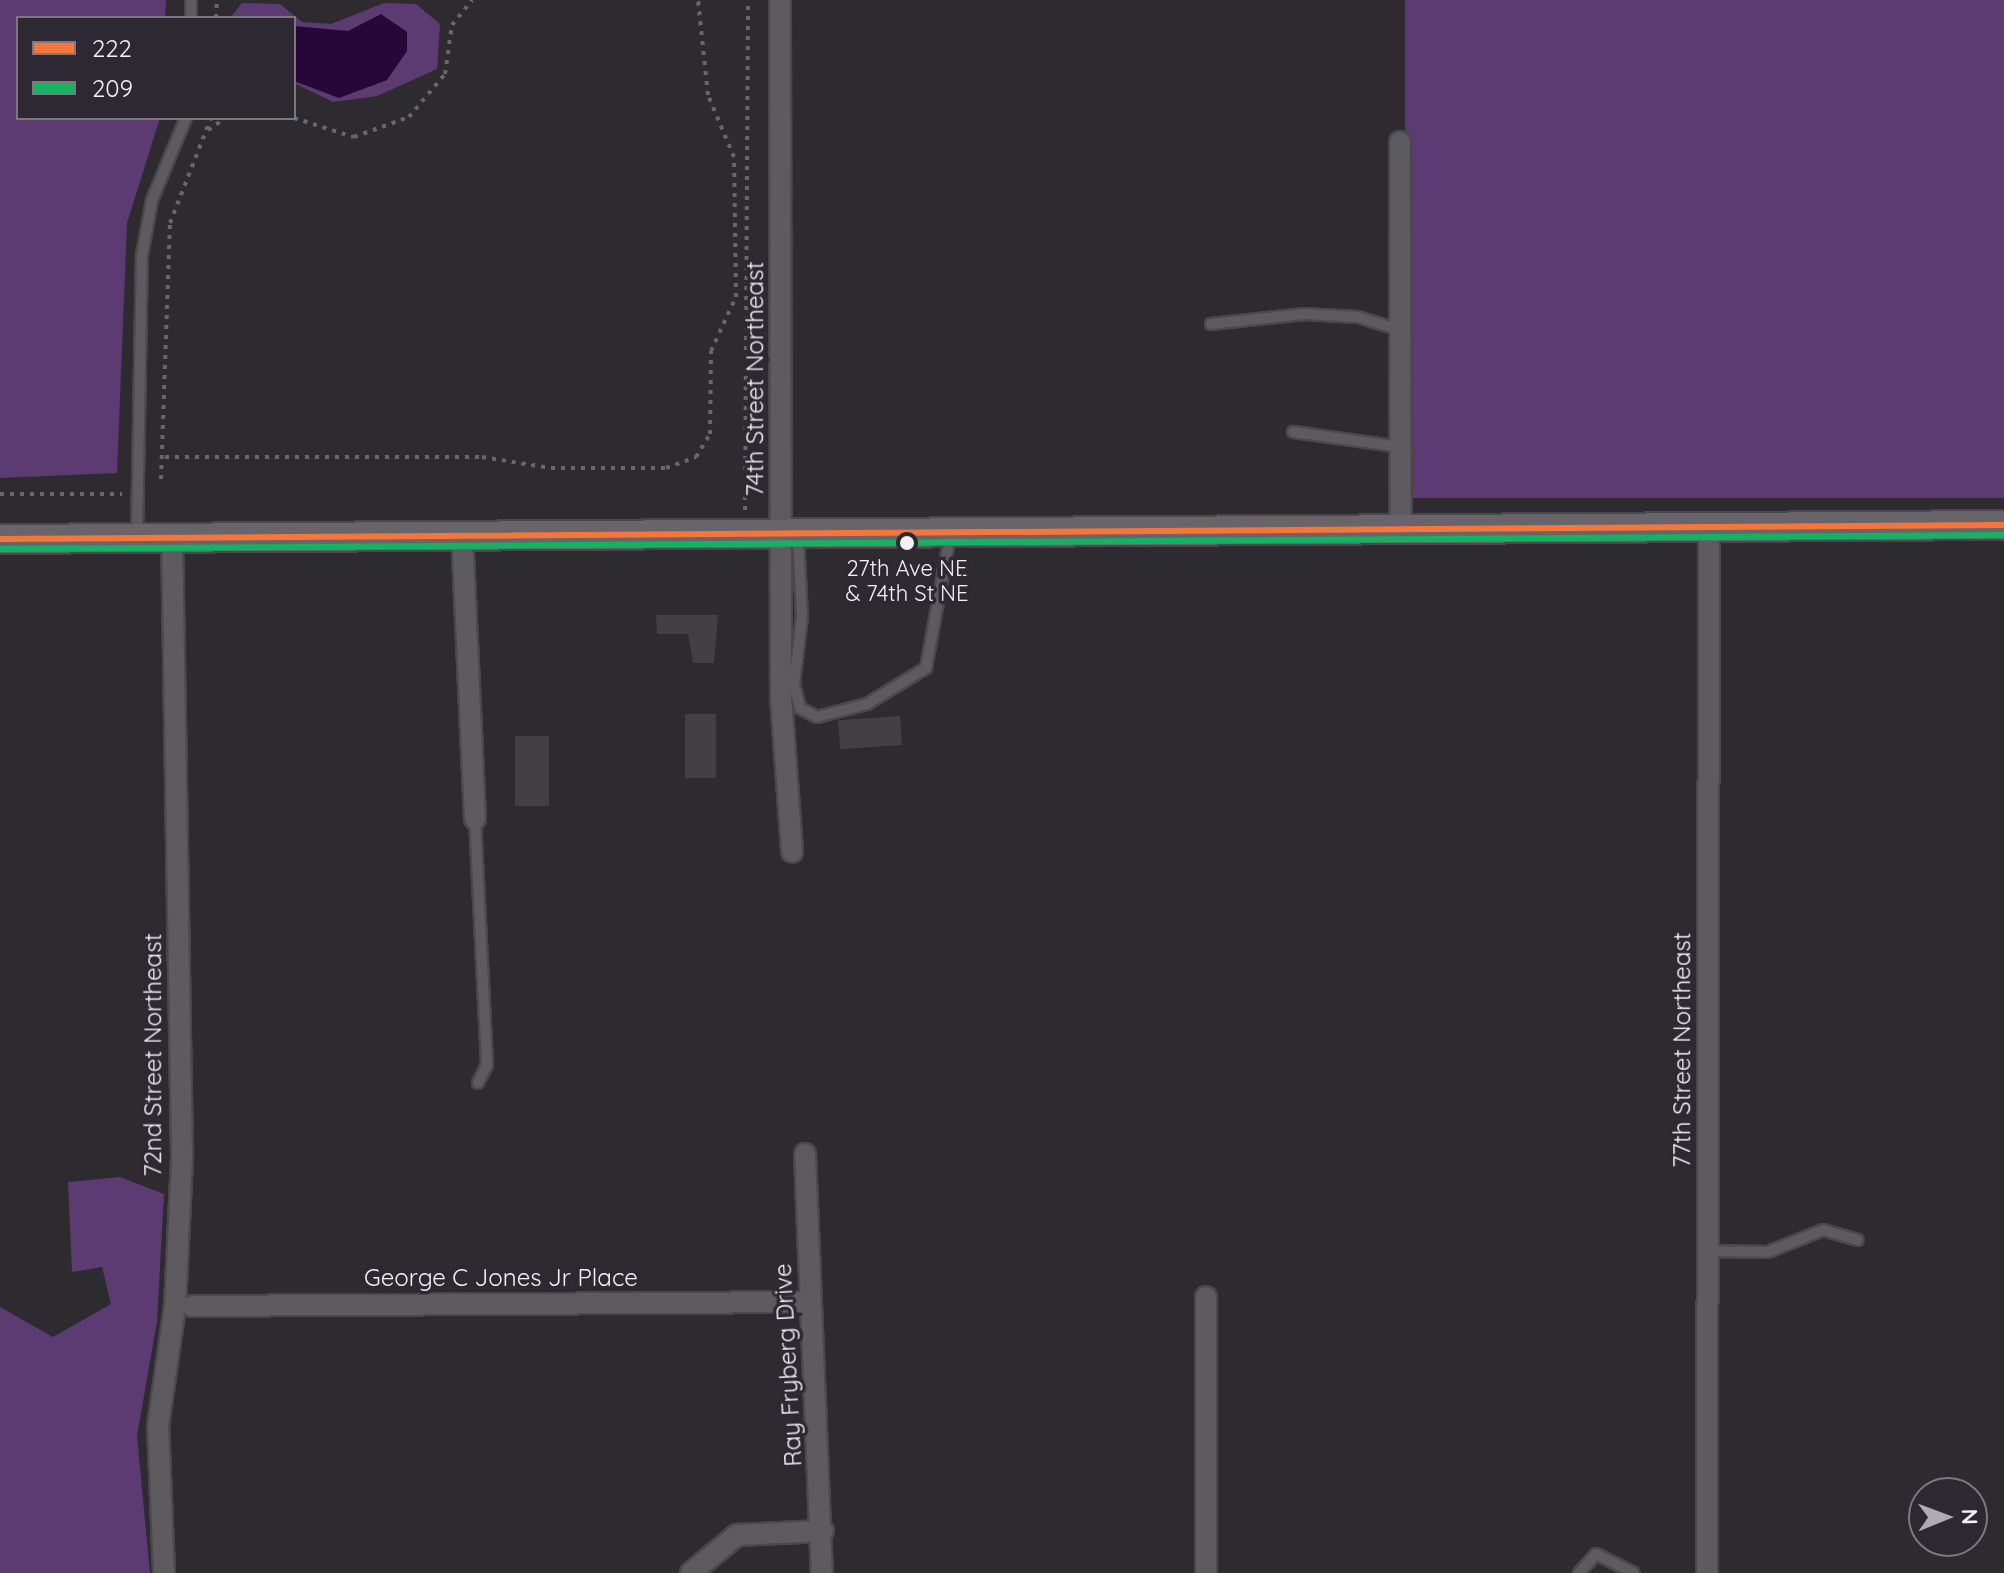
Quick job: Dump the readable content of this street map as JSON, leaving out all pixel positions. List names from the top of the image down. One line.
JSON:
{"streets":{"street":["74th Street Northeast","77th Street Northeast","72nd Street Northeast","George C Jones Jr Place","Ray Fryberg Drive"]},"crossings":[["George C Jones Jr Place","Ray Fryberg Drive"]],"places":["27th Ave NE & 74th St NE"],"lines":["transit line 222","transit line 209"],"legend":["222","209"],"north":"right"}
